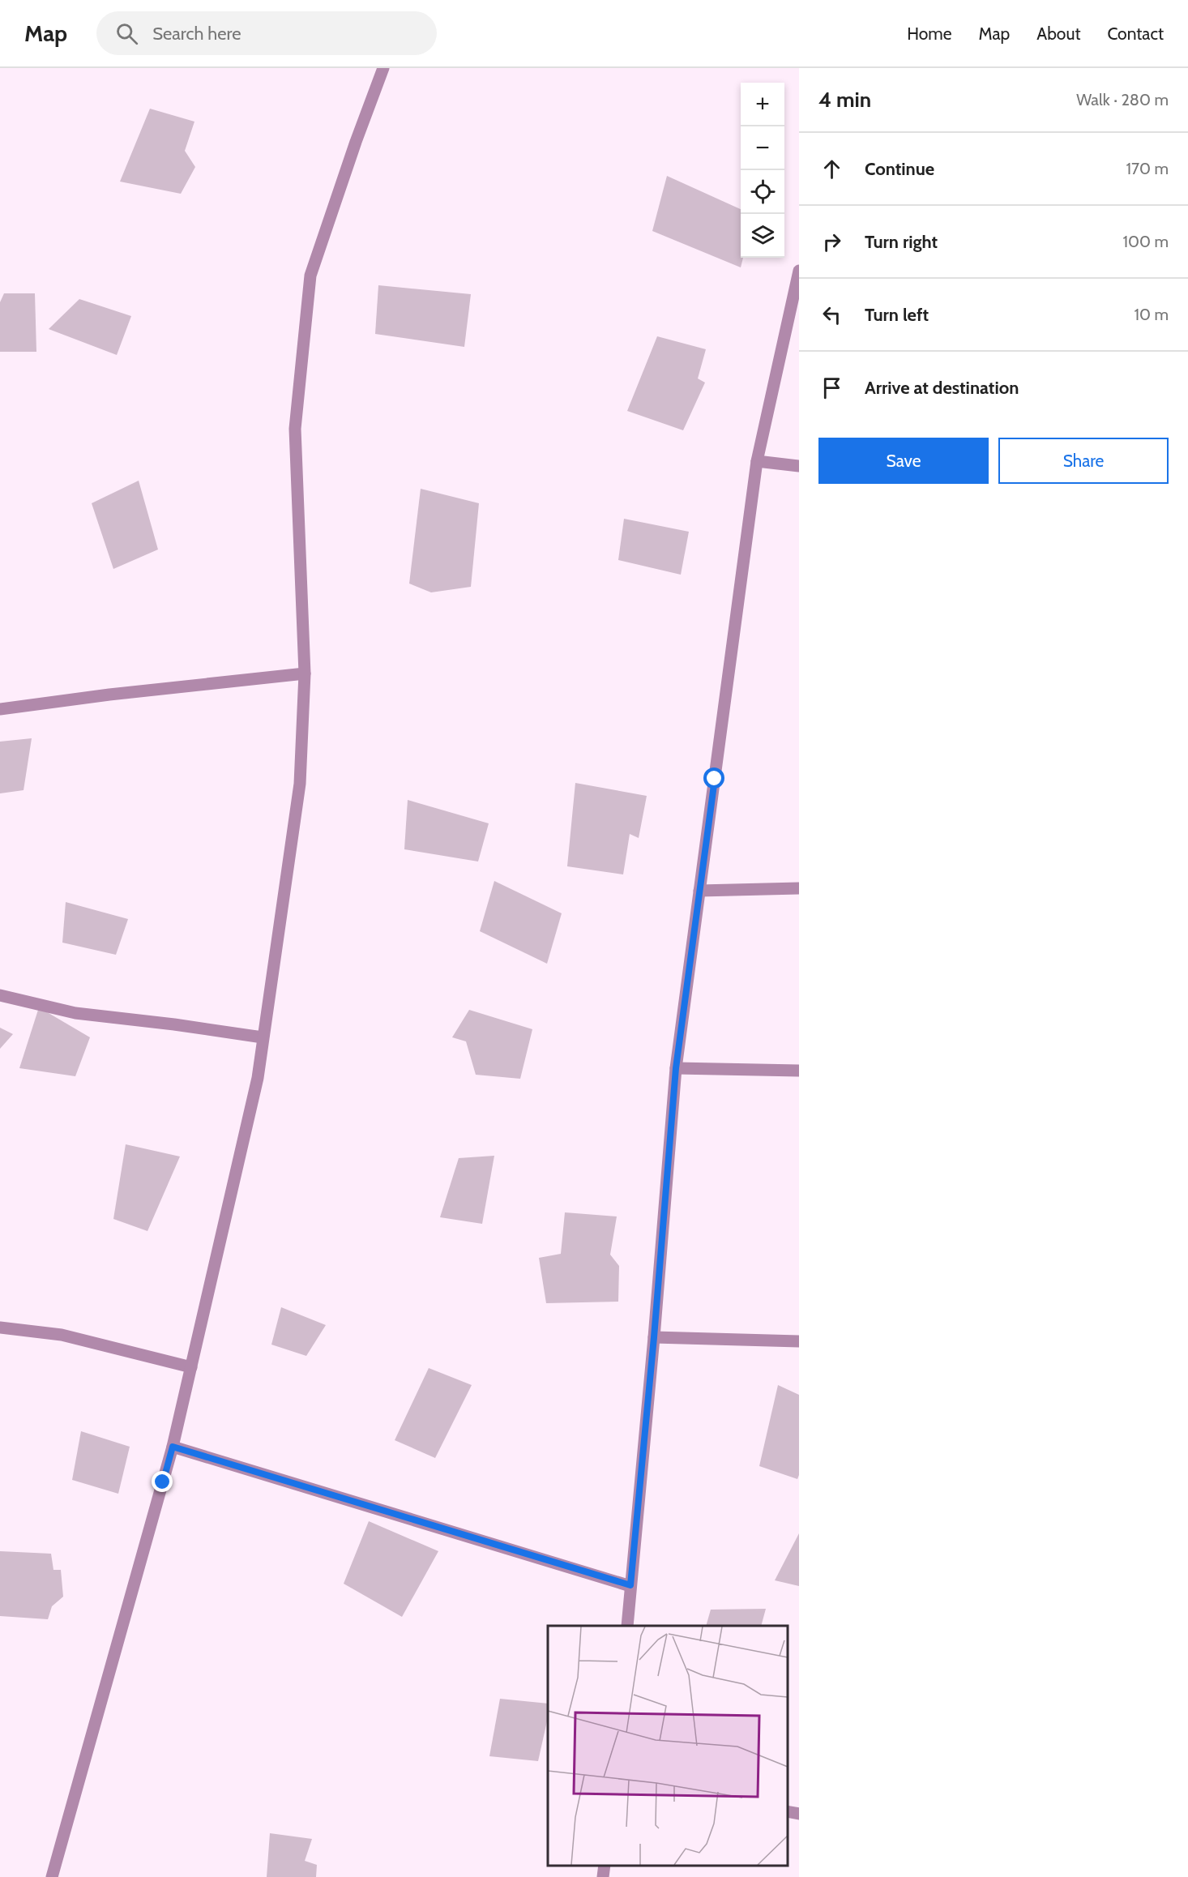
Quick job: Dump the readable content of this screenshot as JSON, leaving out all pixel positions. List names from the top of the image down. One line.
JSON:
{"page":{"header":"Map","search":"Search here","nav":["Home","Map","About","Contact"],"heading":["4 min","Walk · 280 m"],"map_buttons":["+","−"],"list":[["Continue","170 m"],["Turn right","100 m"],["Turn left","10 m"],"Arrive at destination"],"buttons":["Save","Share"]}}
